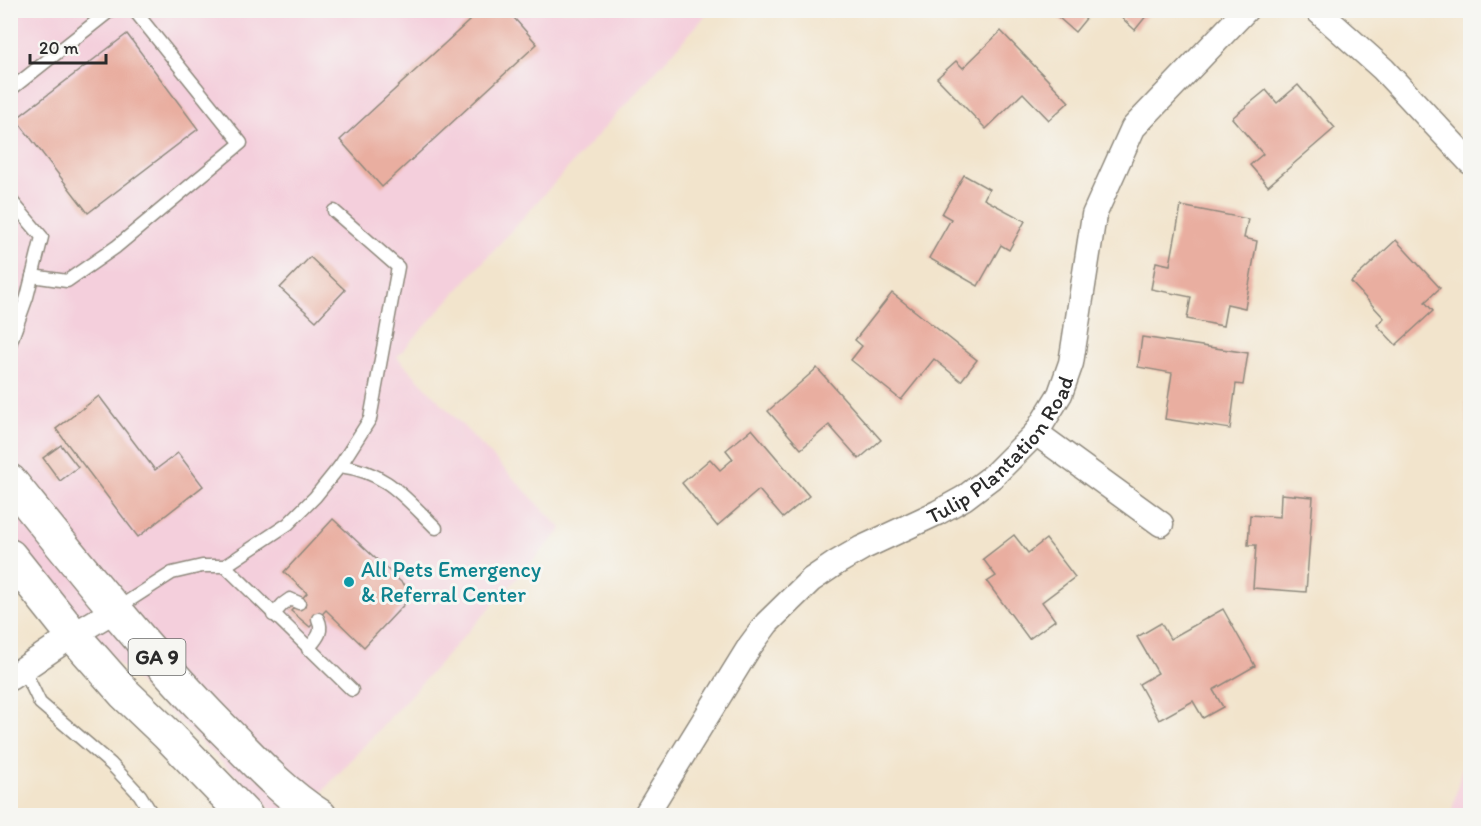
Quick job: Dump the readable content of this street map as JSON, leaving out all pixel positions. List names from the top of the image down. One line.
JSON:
{"streets":{"main road":["GA 9"],"street":["Tulip Plantation Road"]},"places":["All Pets Emergency & Referral Center"],"scale_bar":"20 m"}
